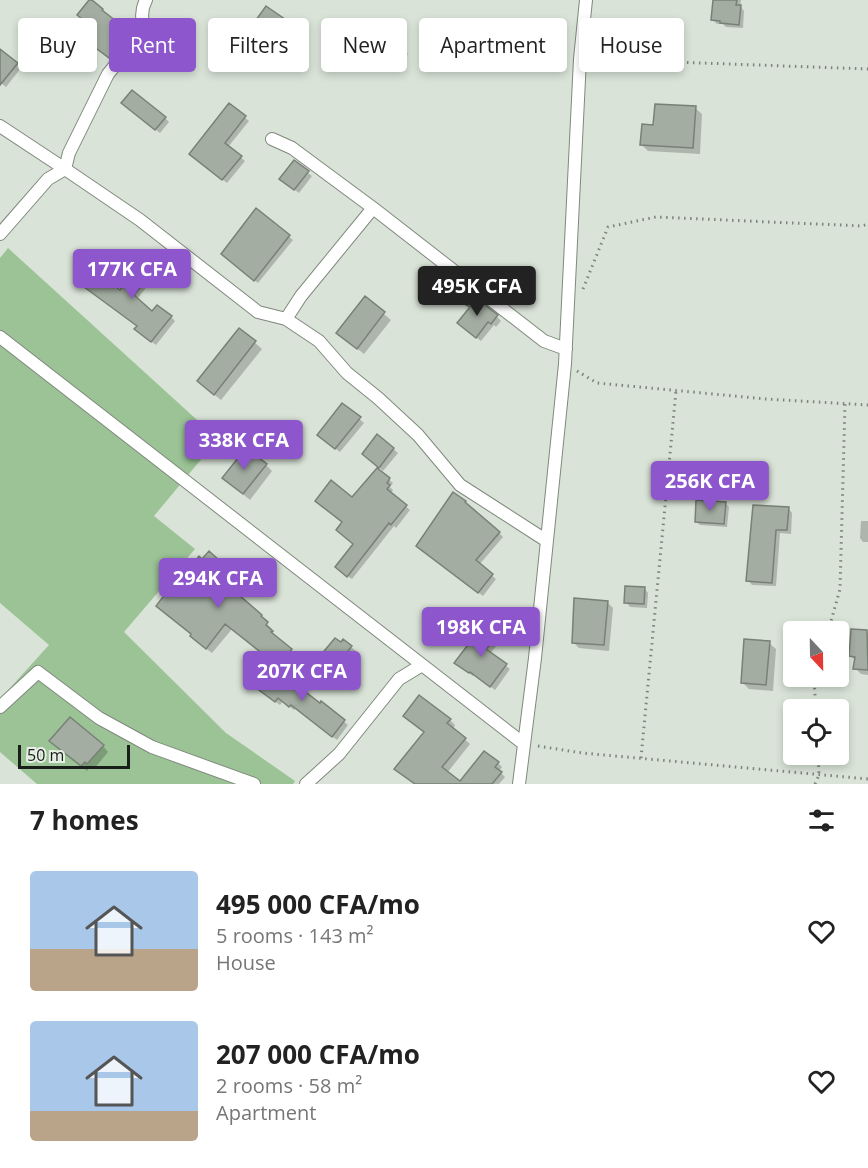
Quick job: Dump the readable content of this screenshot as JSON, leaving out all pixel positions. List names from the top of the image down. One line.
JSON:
{"scale_bar":"50 m","north":"bottom","page":{"chip":["Buy","Rent","Filters","New","Apartment","House"],"price":["177K CFA","495K CFA","338K CFA","256K CFA","294K CFA","198K CFA","207K CFA"],"scale":"50 m","heading":"7 homes","list":[{"name":"495 000 CFA/mo","note":"5 rooms · 143 m² · House"},{"name":"207 000 CFA/mo","note":"2 rooms · 58 m² · Apartment"}]}}
